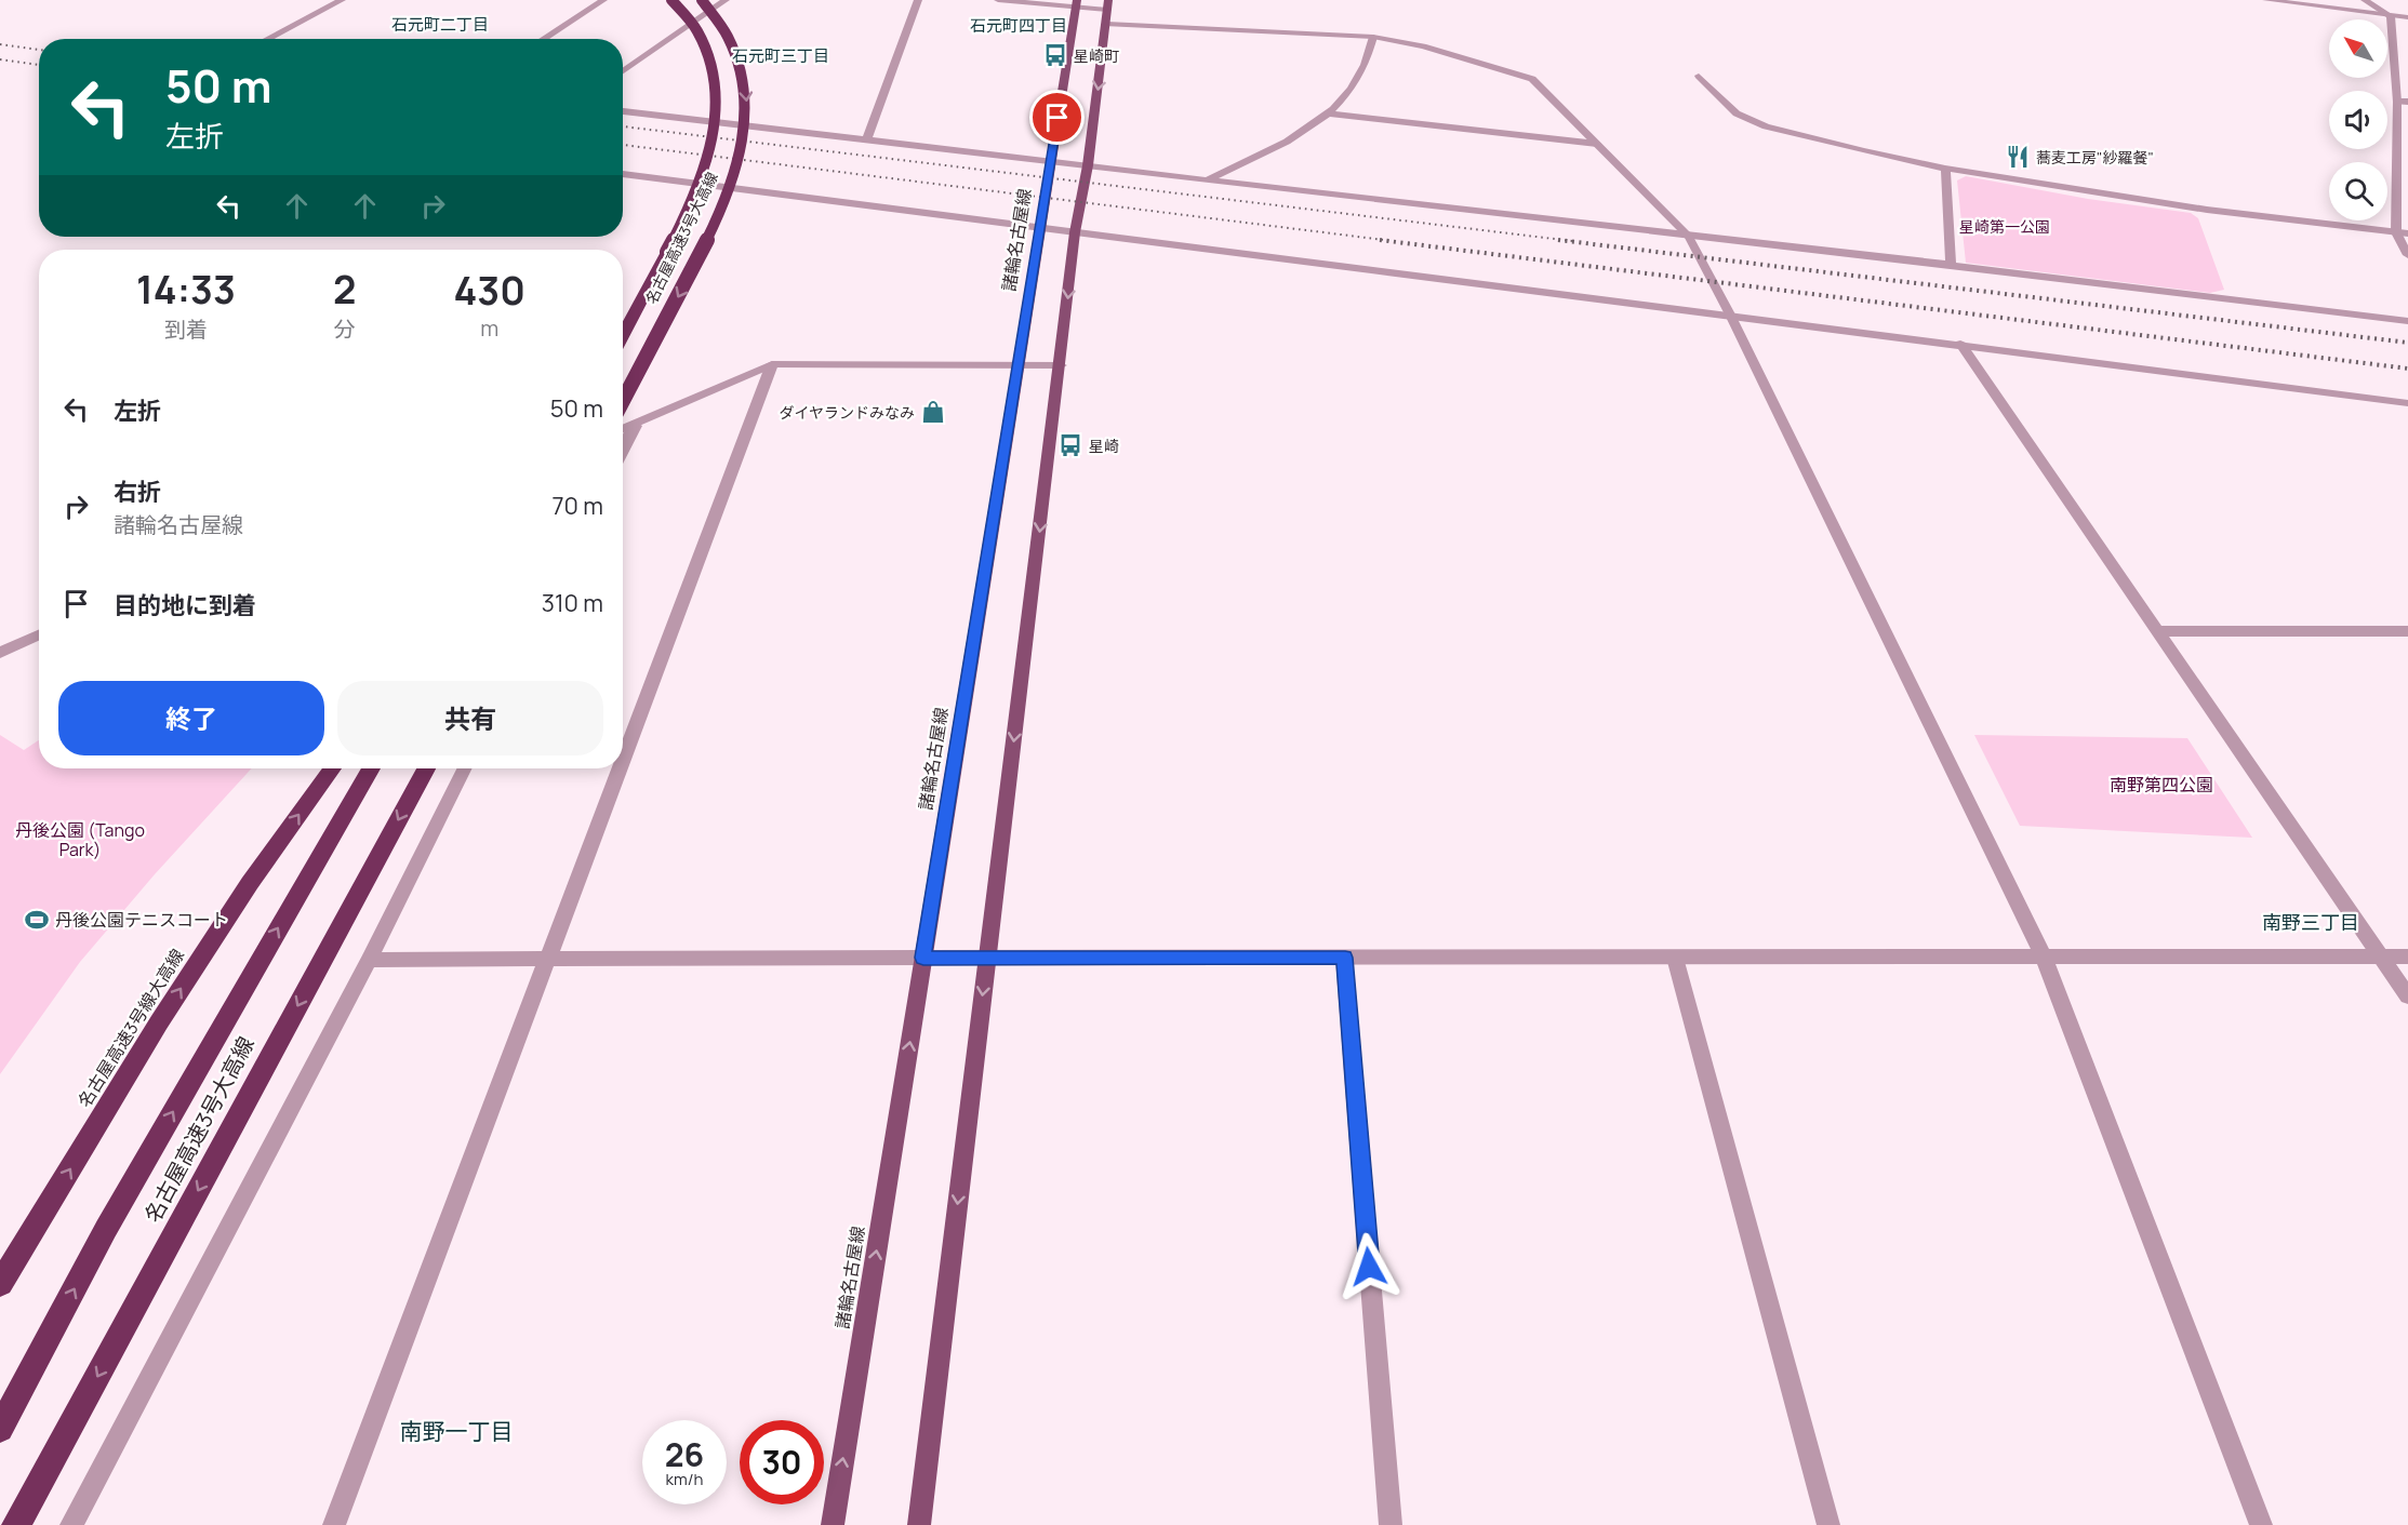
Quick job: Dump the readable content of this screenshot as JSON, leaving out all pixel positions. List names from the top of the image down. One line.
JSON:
{"streets":{"highway":["名古屋高速3号大高線","名古屋高速3号線大高線"],"main road":["諸輪名古屋線"]},"districts":["石元町二丁目","石元町四丁目","石元町三丁目","南野三丁目","南野一丁目"],"parks":["星崎第一公園","南野第四公園","丹後公園 (Tango Park)"],"places":{"bus stop":["星崎町","星崎"],"restaurant":["蕎麦工房\"紗羅餐\""],"shop":["ダイヤランドみなみ"],"sports":["丹後公園テニスコート"]},"north":"top left","page":{"turn":["50 m","左折"],"eta":["14:33","到着","2","分","430","m"],"list":[{"name":"左折","value":"50 m"},{"name":"右折","note":"諸輪名古屋線","value":"70 m"},{"name":"目的地に到着","value":"310 m"}],"buttons":["終了","共有"],"speed":"26 km/h","limit":"30"}}
